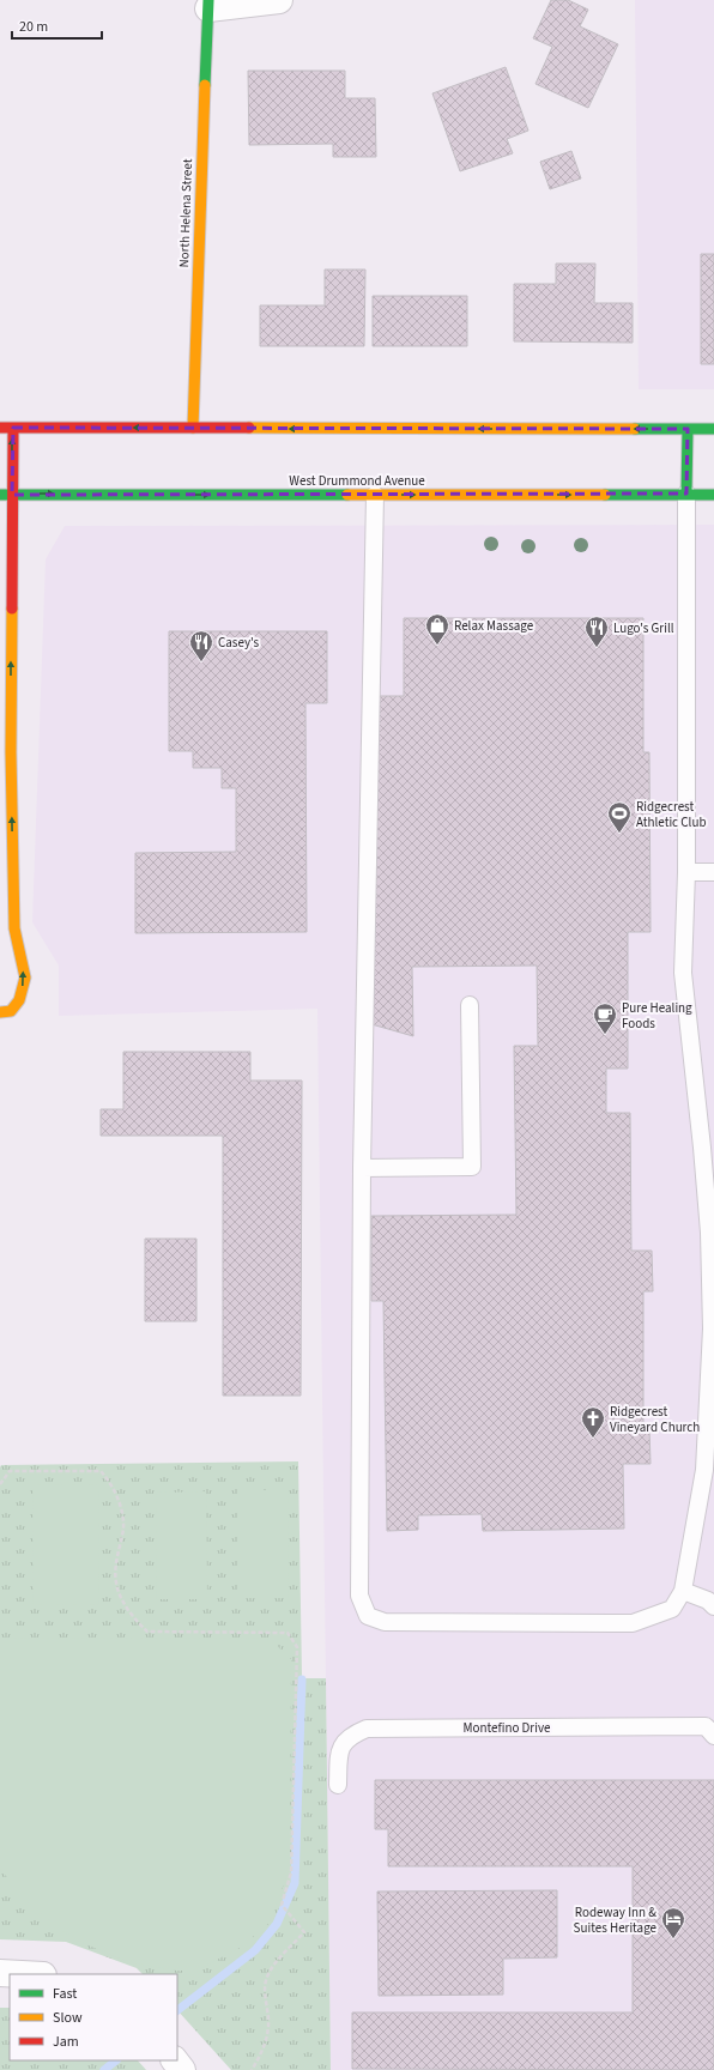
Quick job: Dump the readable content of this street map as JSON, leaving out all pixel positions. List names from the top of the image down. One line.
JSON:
{"streets":{"main road":["North Helena Street","West Drummond Avenue"],"lane":["Montefino Drive"]},"places":{"shop":["Relax Massage"],"restaurant":["Lugo's Grill","Casey's"],"sports":["Ridgecrest Athletic Club"],"cafe":["Pure Healing Foods"],"church":["Ridgecrest Vineyard Church"],"hotel":["Rodeway Inn & Suites Heritage"]},"legend":["Fast","Slow","Jam"],"scale_bar":"20 m"}
